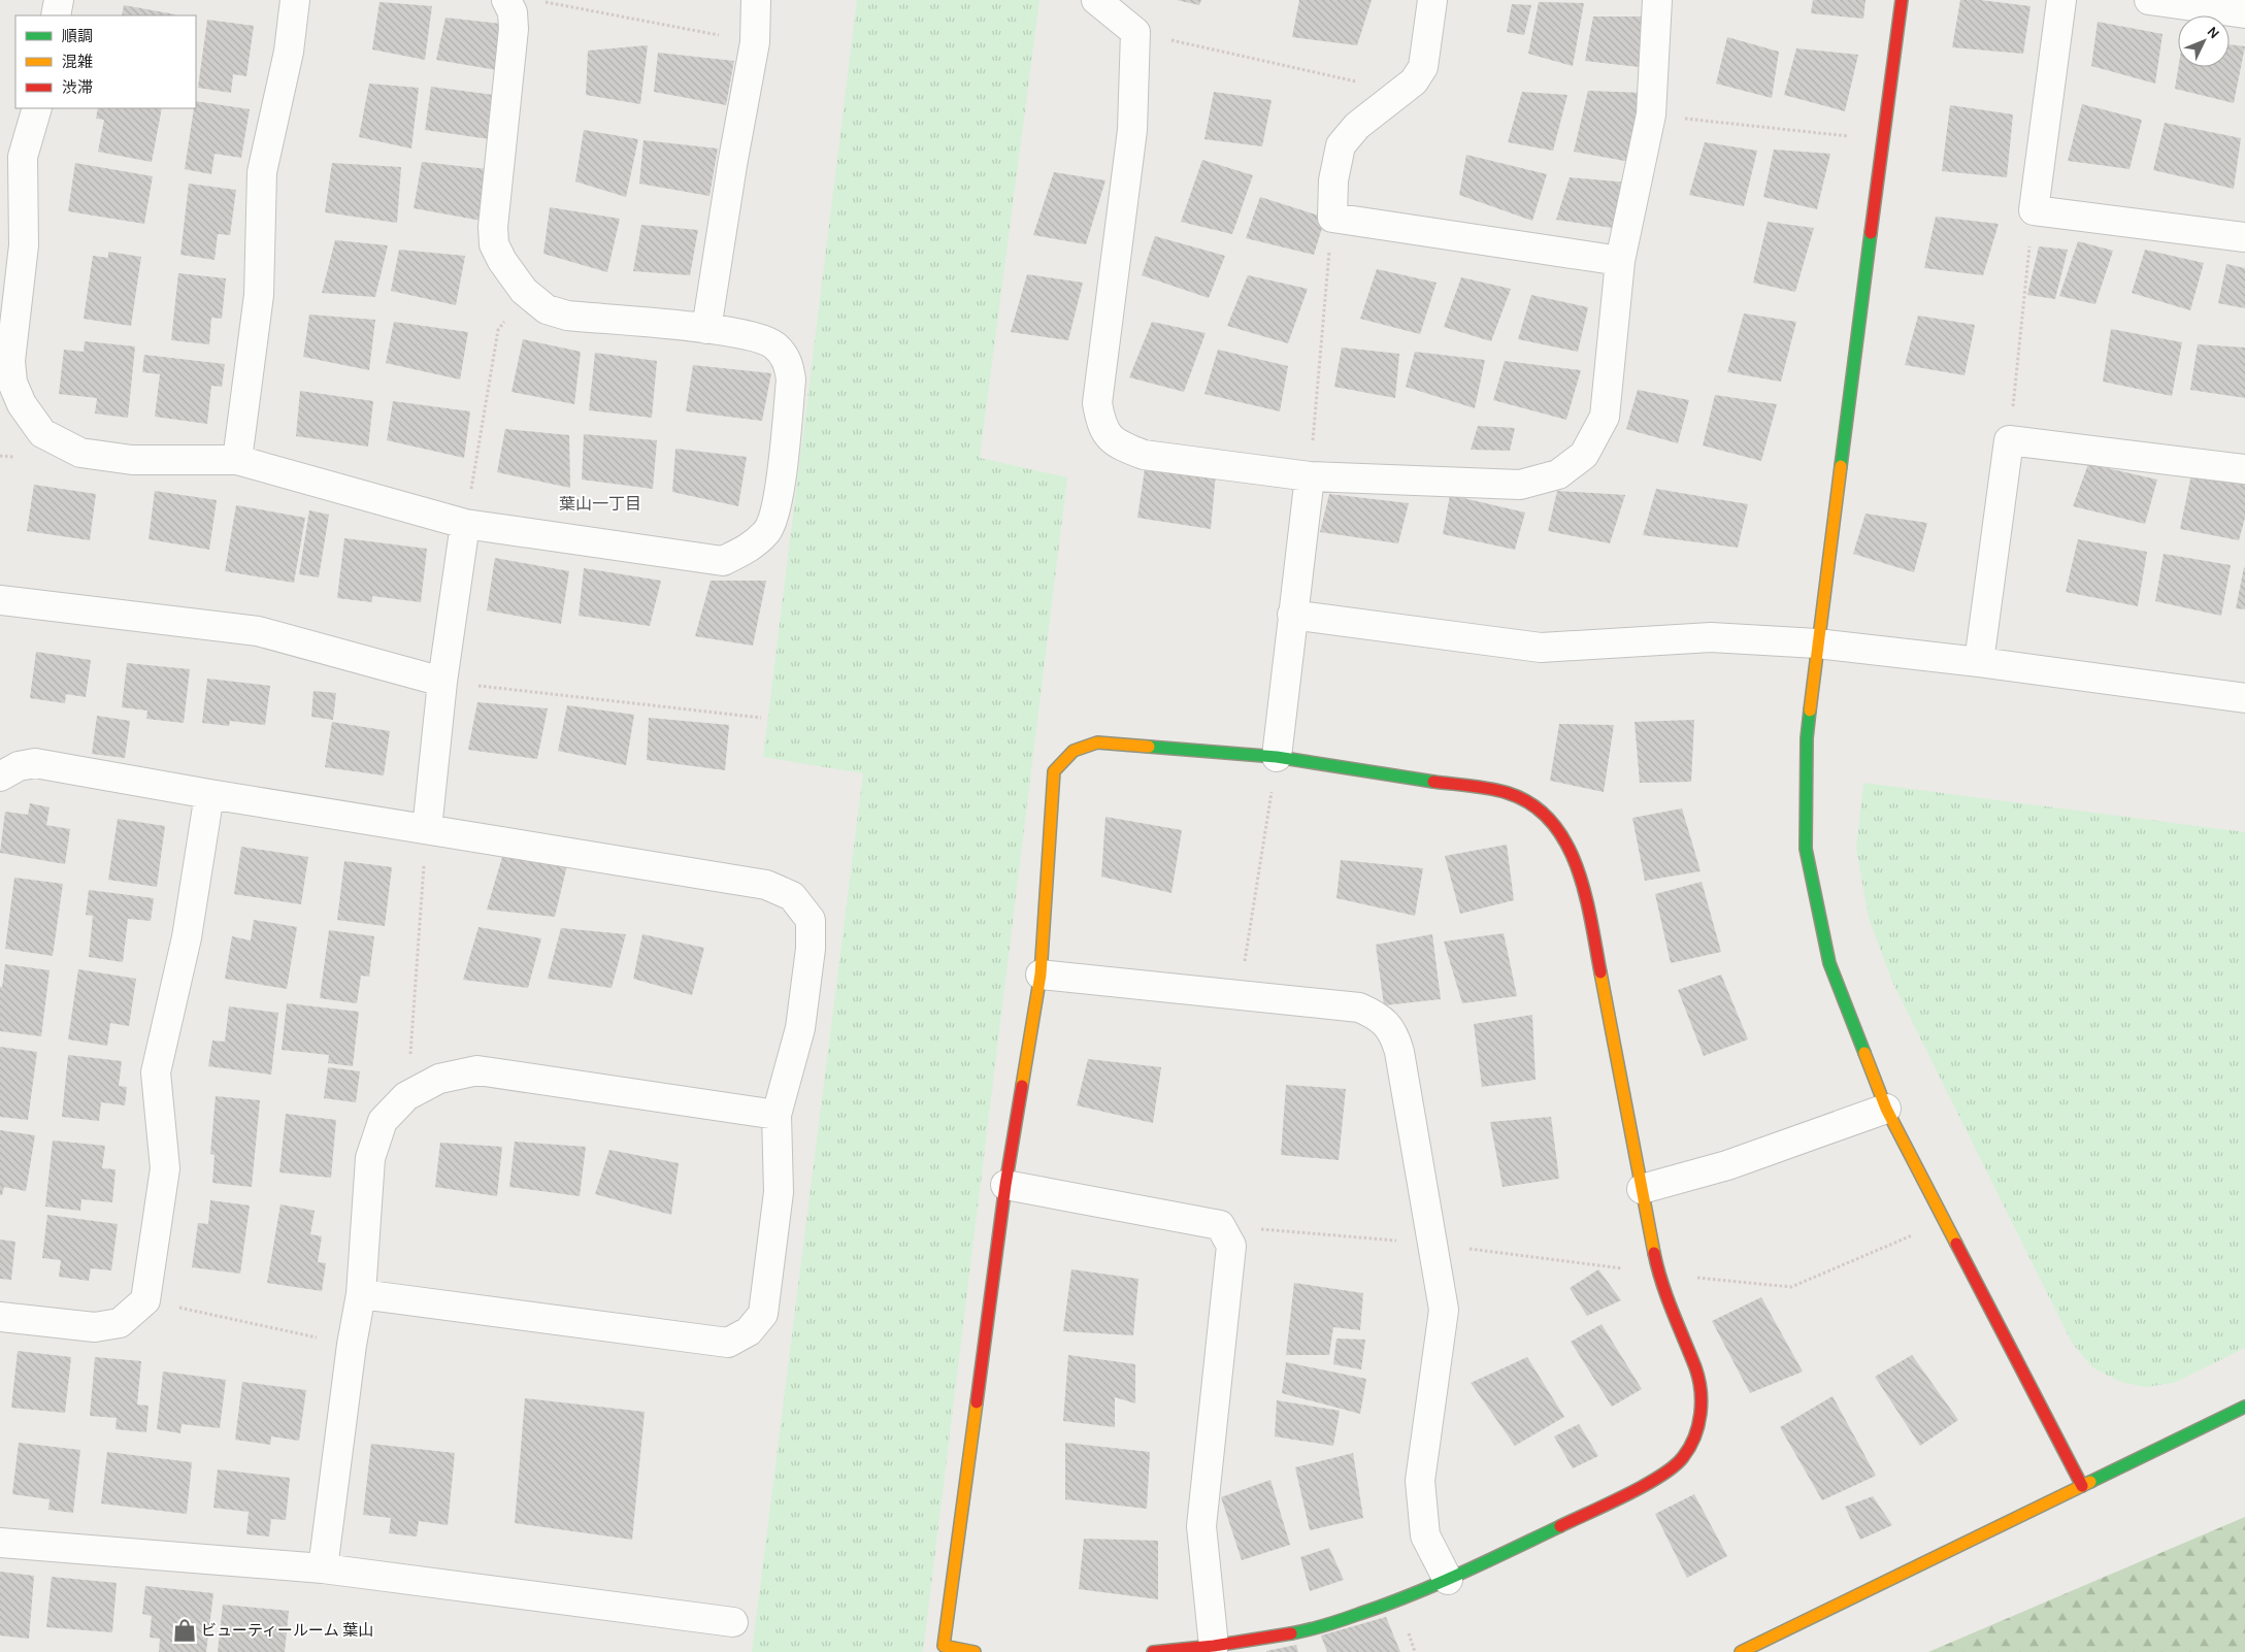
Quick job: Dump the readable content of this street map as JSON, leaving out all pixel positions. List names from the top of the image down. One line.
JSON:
{"districts":["葉山一丁目"],"places":{"shop":["ビューティールーム 葉山"]},"legend":["順調","混雑","渋滞"],"north":"top right"}
